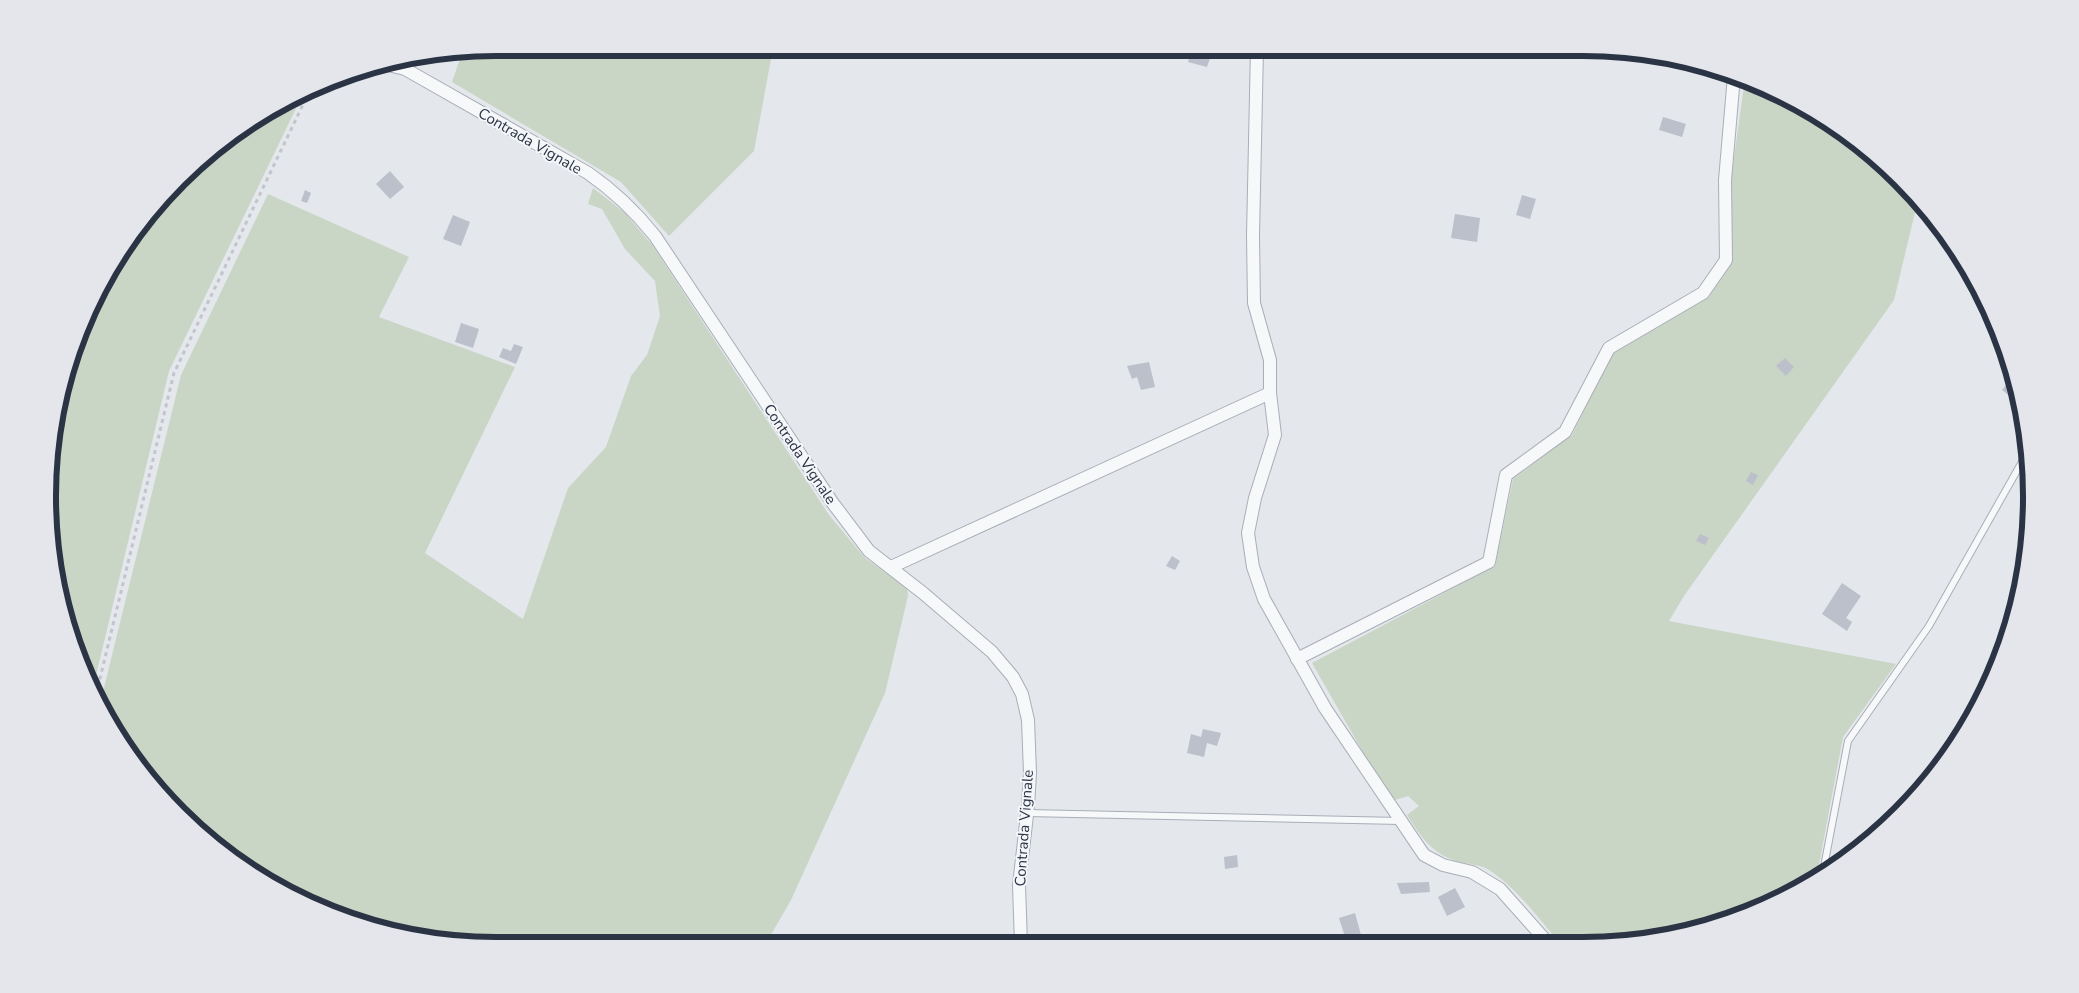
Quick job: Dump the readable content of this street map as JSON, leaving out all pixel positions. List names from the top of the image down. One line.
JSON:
{"streets":{"street":["Contrada Vignale"]}}
